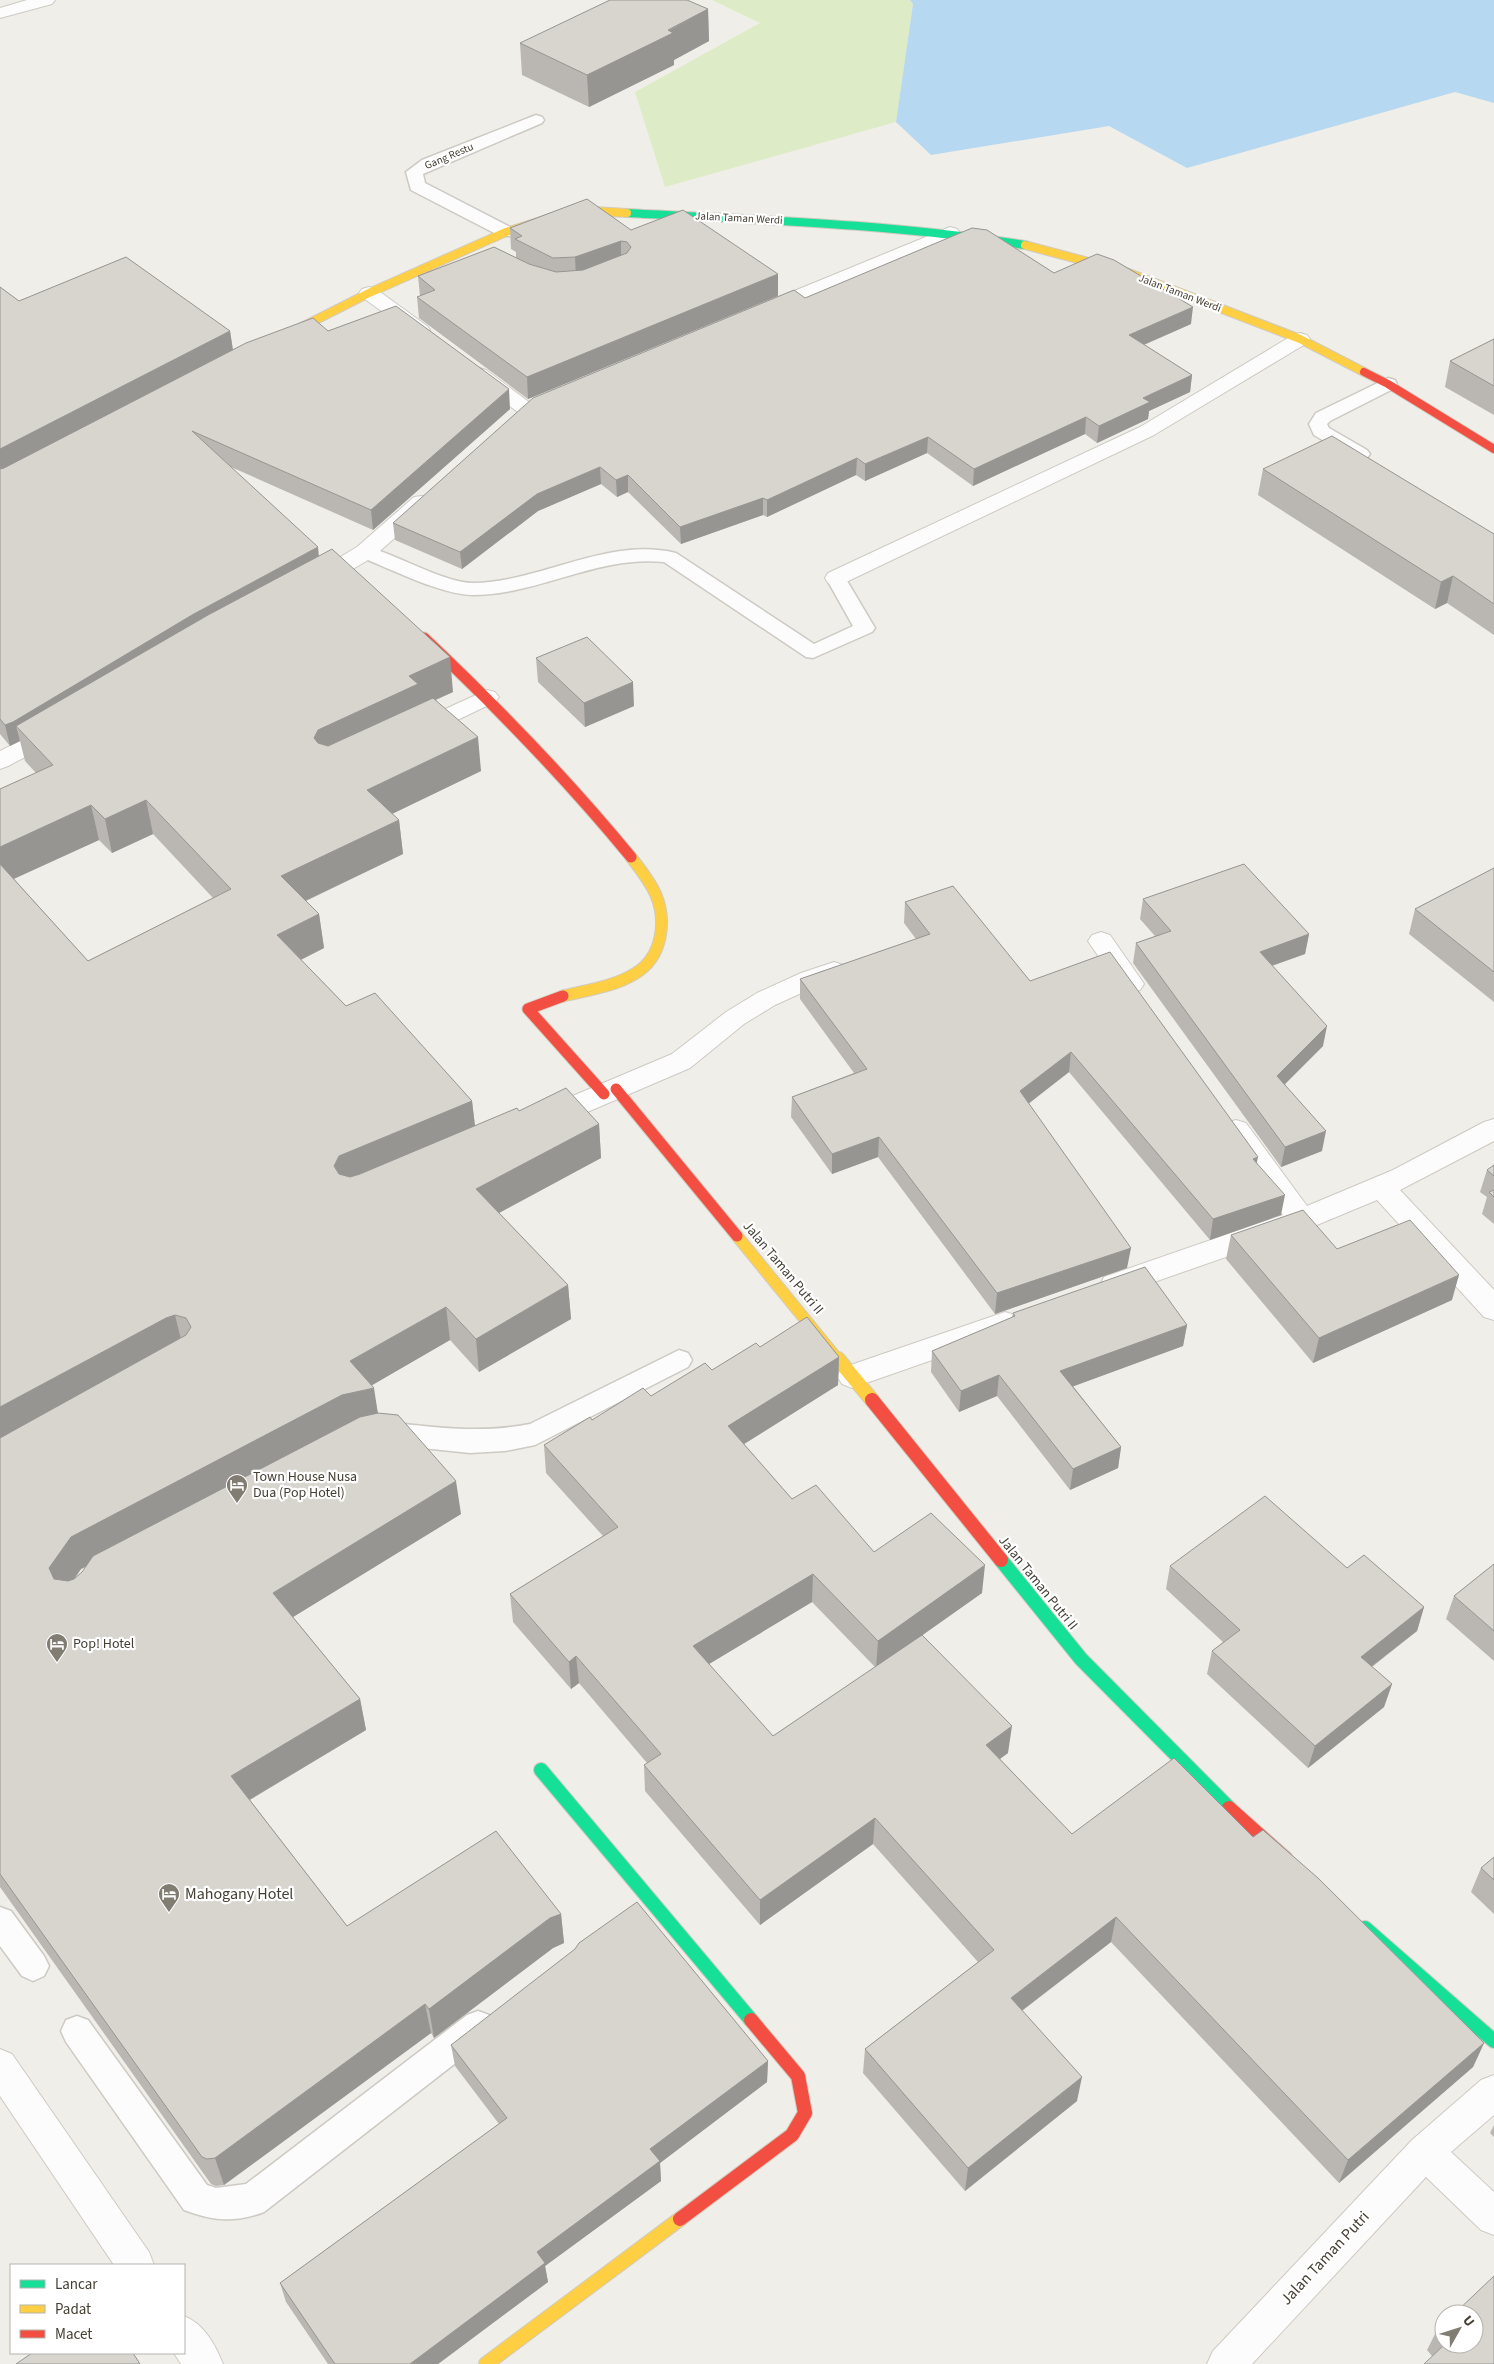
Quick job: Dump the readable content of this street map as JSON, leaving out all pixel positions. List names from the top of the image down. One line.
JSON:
{"streets":{"street":["Jalan Taman Werdi","Jalan Taman Putri II","Jalan Taman Putri"],"lane":["Gang Restu"]},"crossings":[["Gang Restu","Jalan Taman Werdi"]],"places":{"hotel":["Town House Nusa Dua (Pop Hotel)","Pop! Hotel","Mahogany Hotel"]},"legend":["Lancar","Padat","Macet"],"north":"top right"}
